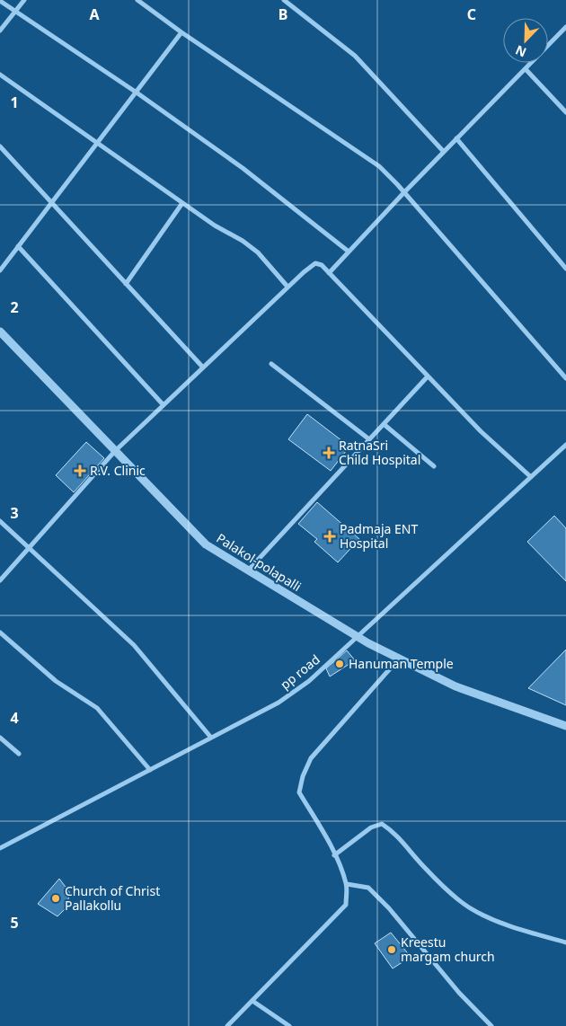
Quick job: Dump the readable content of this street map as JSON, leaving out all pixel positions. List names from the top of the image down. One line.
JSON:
{"streets":{"street":["Palakol-polapalli","pp road"]},"crossings":[["Palakol-polapalli","pp road"]],"places":{"health":["RatnaSri Child Hospital","R.V. Clinic","Padmaja ENT Hospital"],"other":["Hanuman Temple","Church of Christ Pallakollu","Kreestu margam church"]},"north":"bottom left","grid":{"columns":["A","B","C"],"rows":["1","2","3","4","5"]}}
